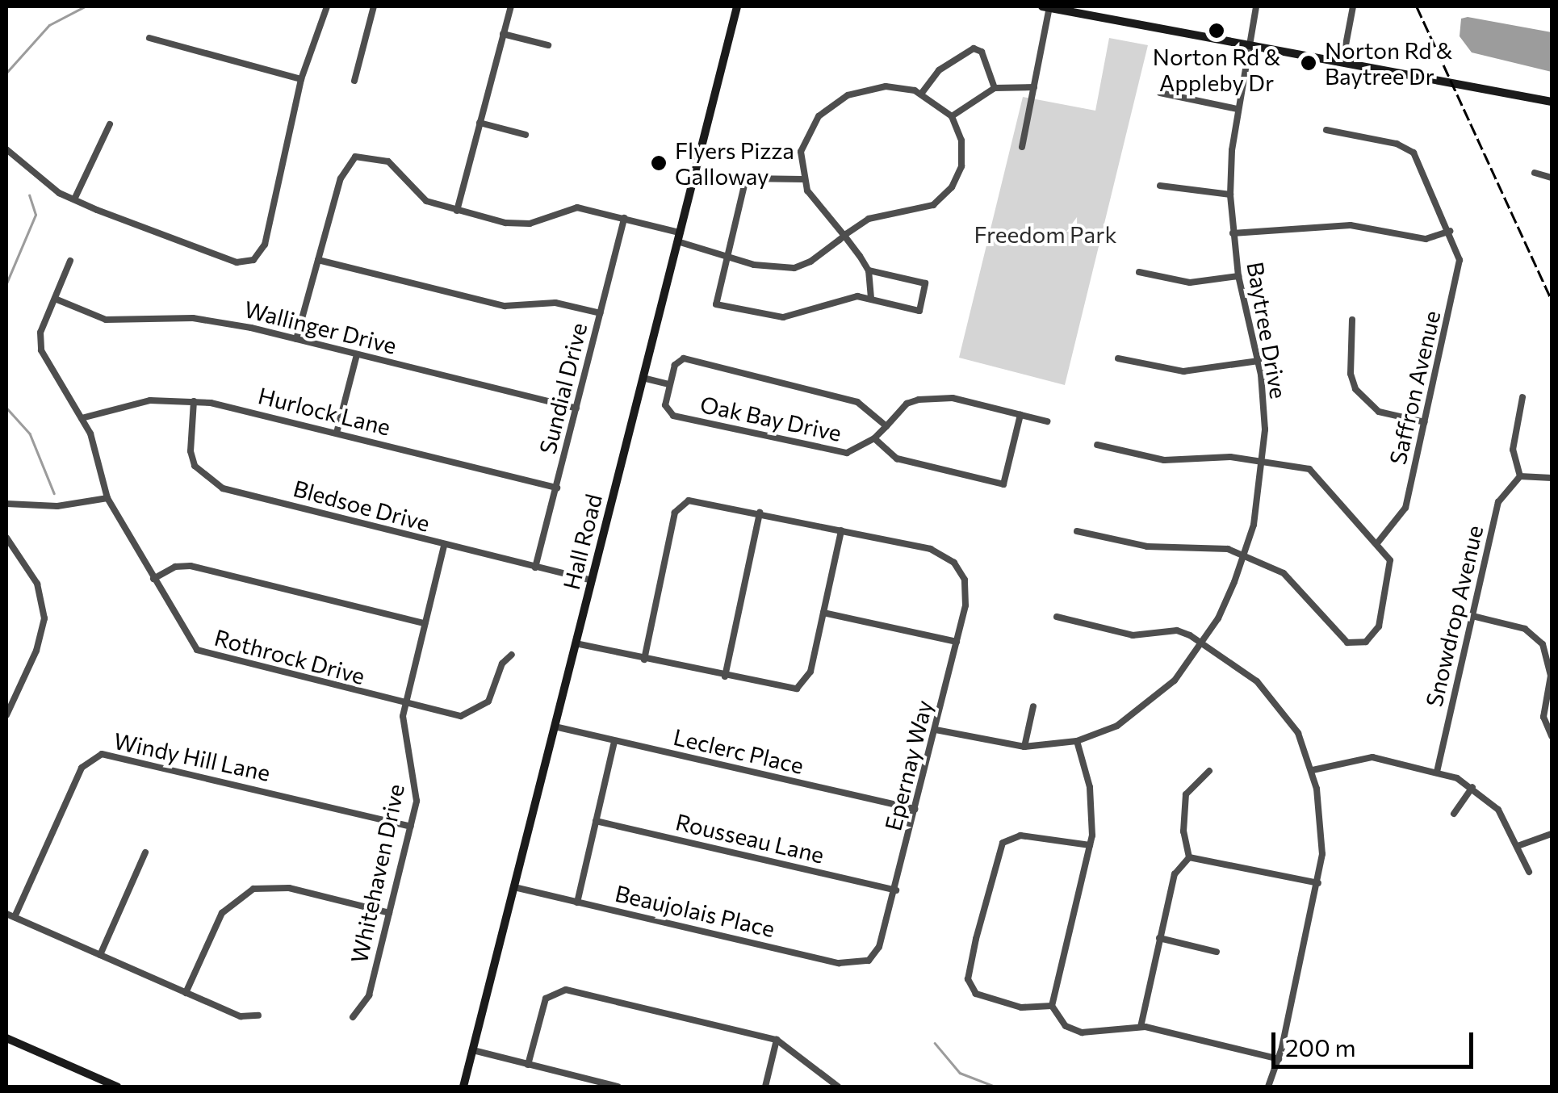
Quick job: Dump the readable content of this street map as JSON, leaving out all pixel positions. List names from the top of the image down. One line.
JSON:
{"streets":{"street":["Wallinger Drive","Baytree Drive","Saffron Avenue","Sundial Drive","Hurlock Lane","Oak Bay Drive","Bledsoe Drive","Hall Road","Snowdrop Avenue","Rothrock Drive","Leclerc Place","Windy Hill Lane","Epernay Way","Rousseau Lane","Whitehaven Drive","Beaujolais Place"]},"crossings":[["Wallinger Drive","Sundial Drive"],["Wallinger Drive","Rothrock Drive"],["Baytree Drive","Epernay Way"],["Sundial Drive","Hurlock Lane"],["Sundial Drive","Bledsoe Drive"],["Hurlock Lane","Bledsoe Drive"],["Hurlock Lane","Rothrock Drive"],["Bledsoe Drive","Hall Road"],["Bledsoe Drive","Whitehaven Drive"],["Hall Road","Leclerc Place"],["Hall Road","Beaujolais Place"],["Rothrock Drive","Whitehaven Drive"],["Leclerc Place","Epernay Way"],["Windy Hill Lane","Whitehaven Drive"],["Epernay Way","Rousseau Lane"],["Epernay Way","Beaujolais Place"]],"parks":["Freedom Park"],"places":["Norton Rd & Appleby Dr","Norton Rd & Baytree Dr","Flyers Pizza Galloway"],"scale_bar":"200 m"}
